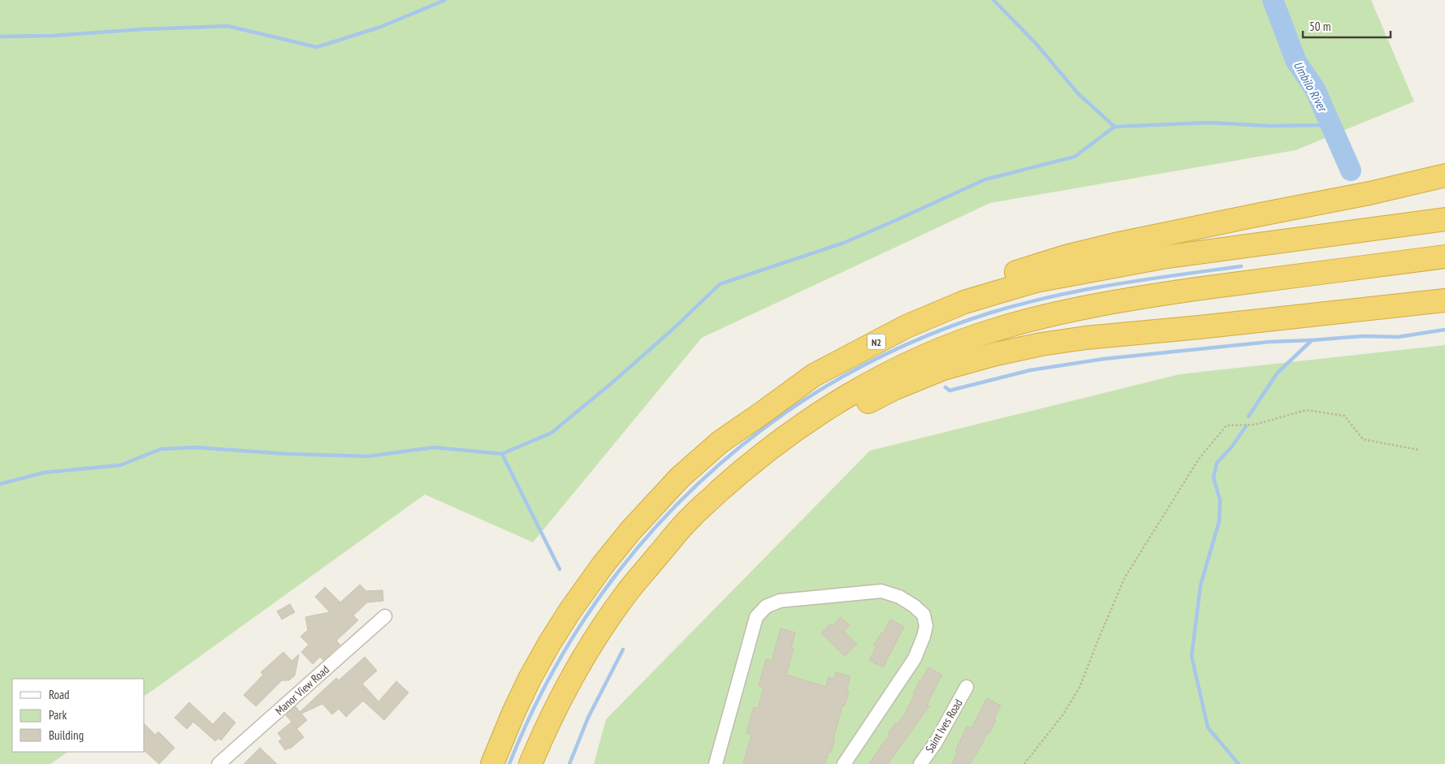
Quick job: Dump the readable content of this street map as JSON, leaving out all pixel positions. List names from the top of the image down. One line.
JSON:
{"streets":{"highway":["N2"],"street":["Manor View Road","Saint Ives Road"]},"water":["Umbilo River"],"legend":["Road","Park","Building"],"scale_bar":"50 m"}
